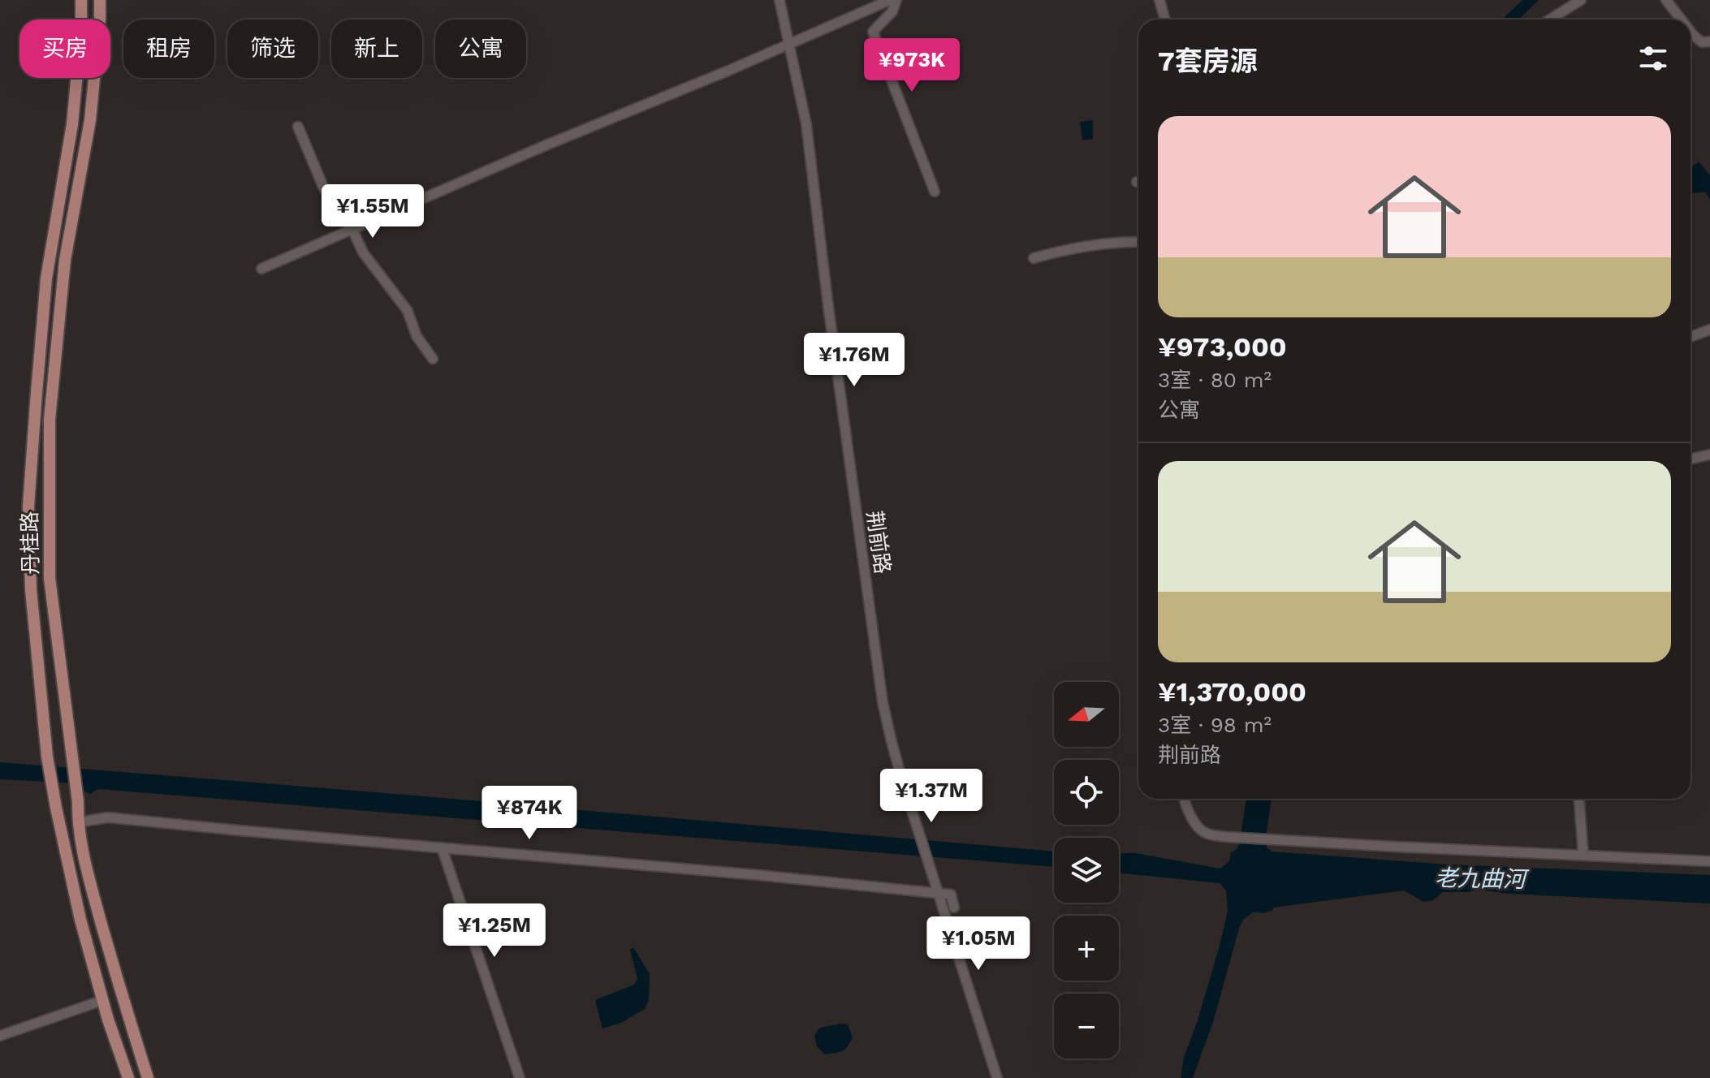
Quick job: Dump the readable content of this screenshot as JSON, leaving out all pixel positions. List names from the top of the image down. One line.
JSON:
{"streets":{"main road":["丹桂路"],"street":["荆前路"]},"water":["老九曲河"],"north":"left","page":{"chip":["买房","租房","筛选","新上","公寓"],"heading":"7套房源","price":["¥973K","¥1.55M","¥1.76M","¥1.37M","¥874K","¥1.25M","¥1.05M"],"list":[{"name":"¥973,000","note":"3室 · 80 m² · 公寓"},{"name":"¥1,370,000","note":"3室 · 98 m² · 荆前路"}],"map_buttons":["+","−"]}}
